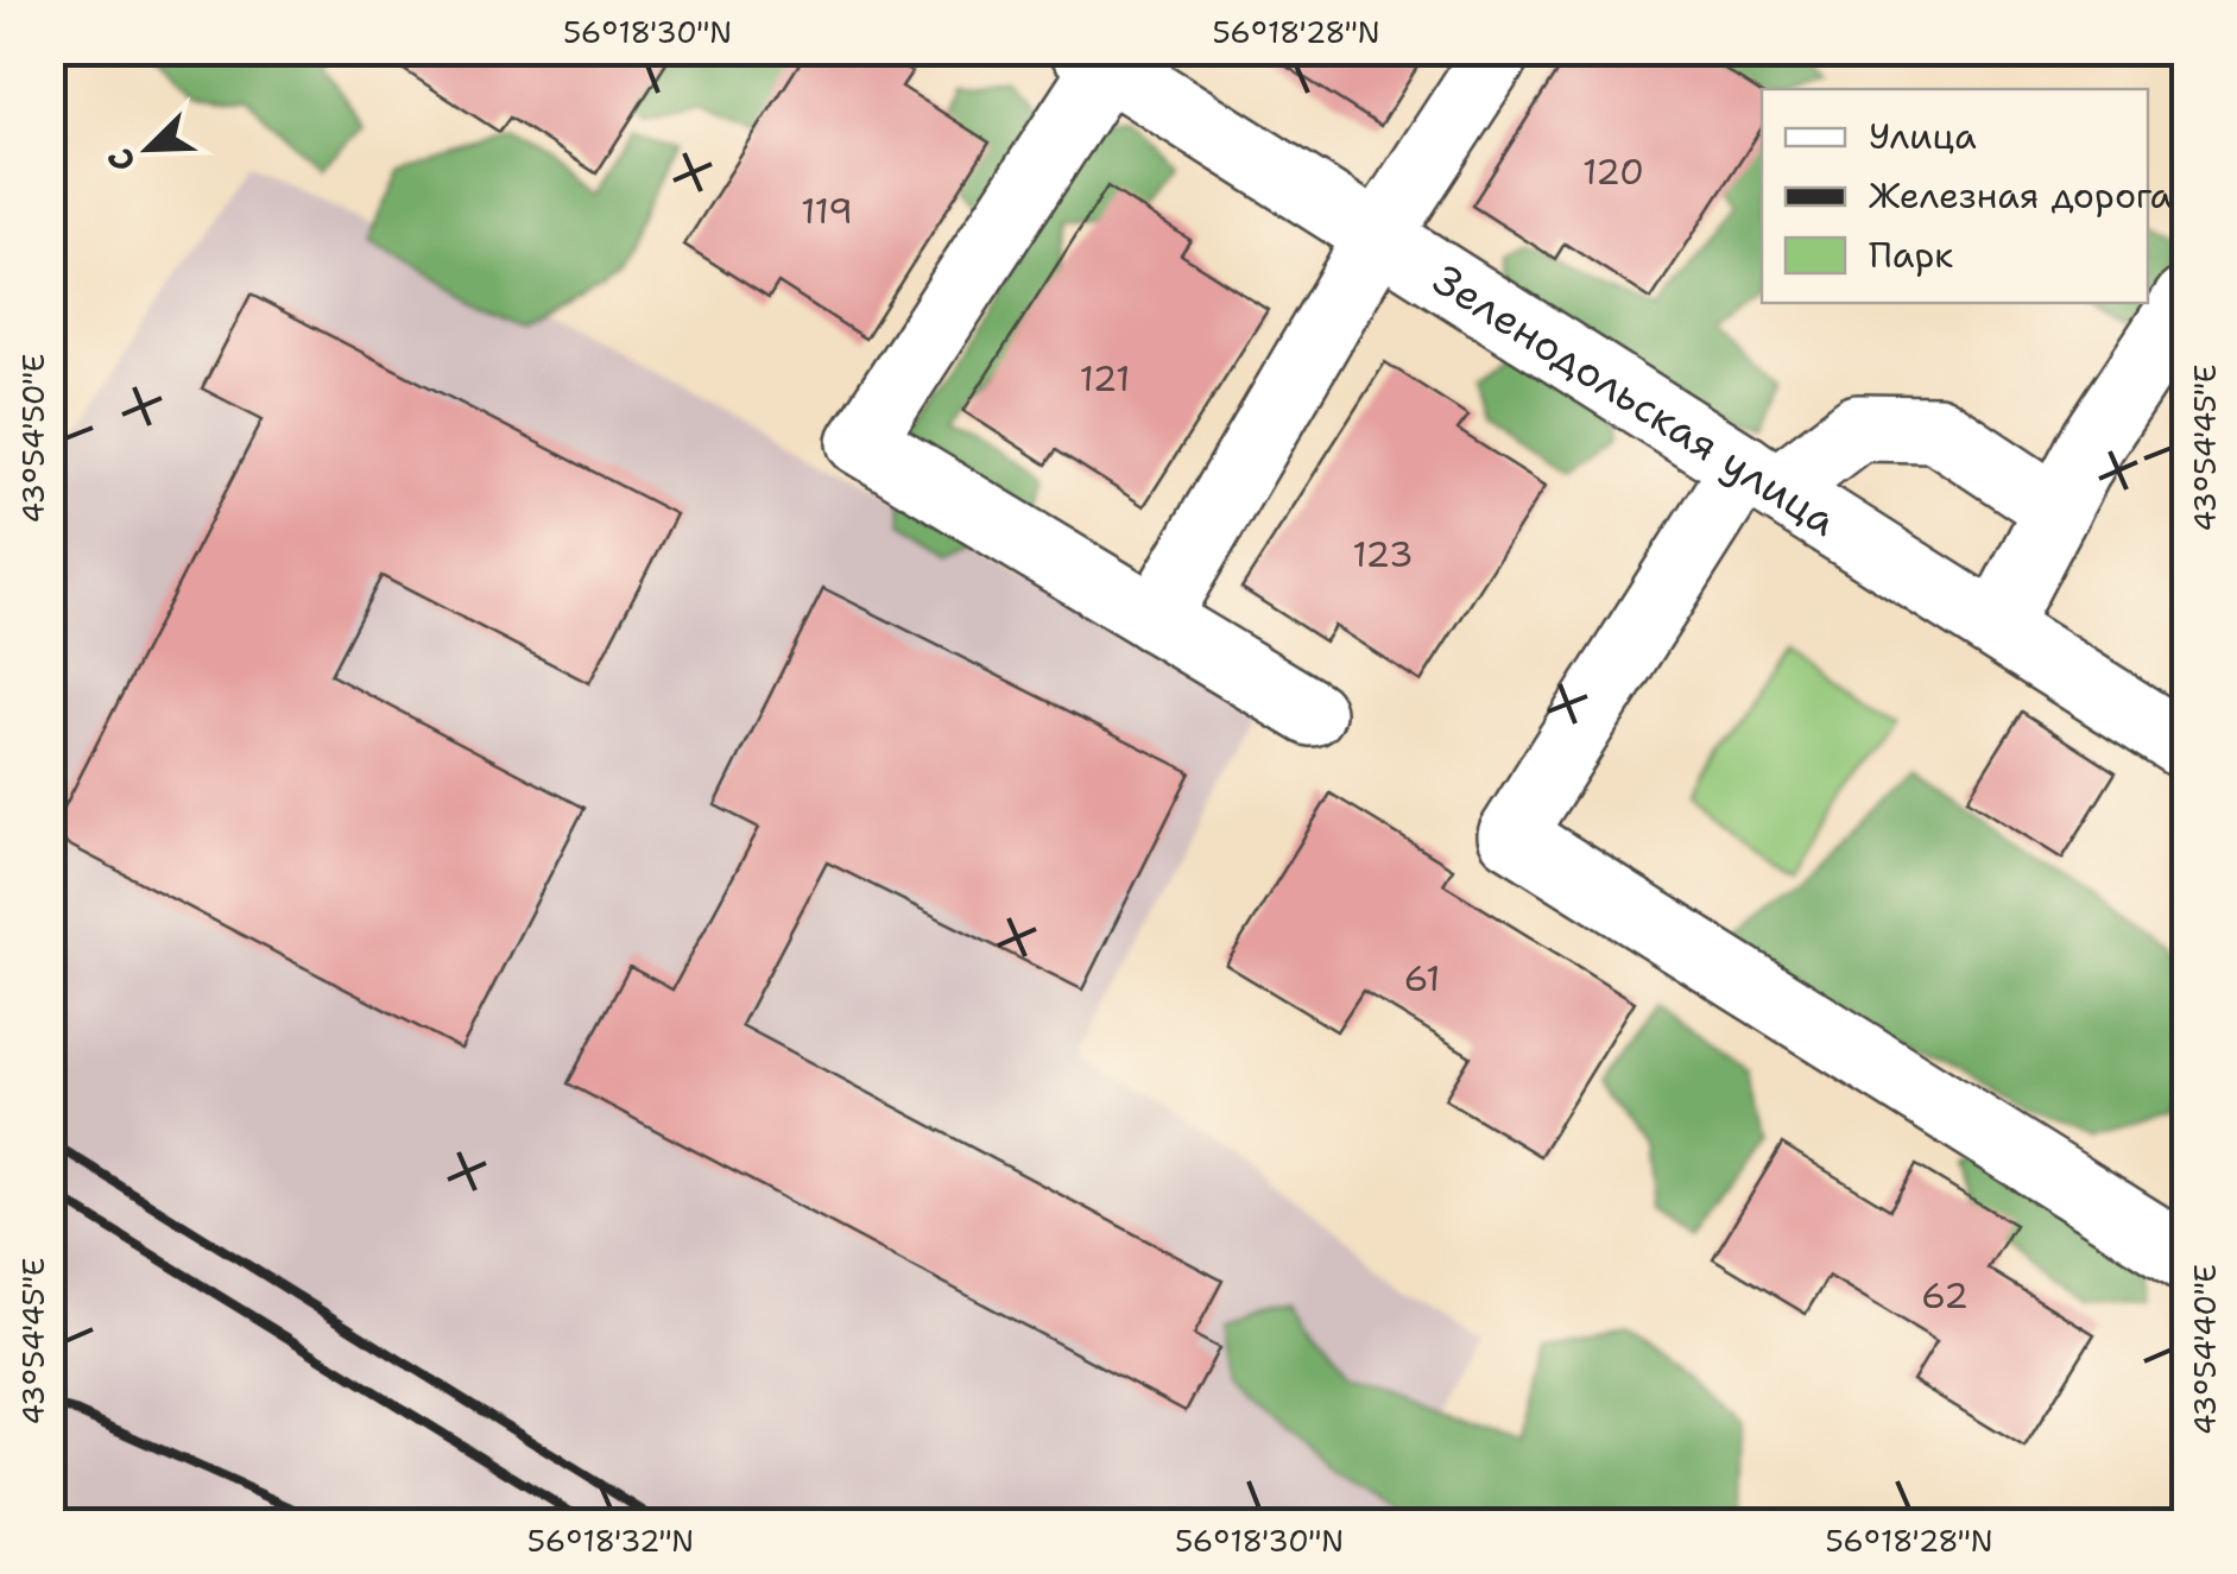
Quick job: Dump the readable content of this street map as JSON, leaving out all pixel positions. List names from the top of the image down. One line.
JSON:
{"streets":{"street":["Зеленодольская улица"]},"house_numbers":["120","119","121","123","61","62"],"legend":["Улица","Железная дорога","Парк"],"north":"bottom left","coordinates":["56°18'30\"N","56°18'28\"N","43°54'50\"E","43°54'45\"E","43°54'40\"E","56°18'32\"N"]}
